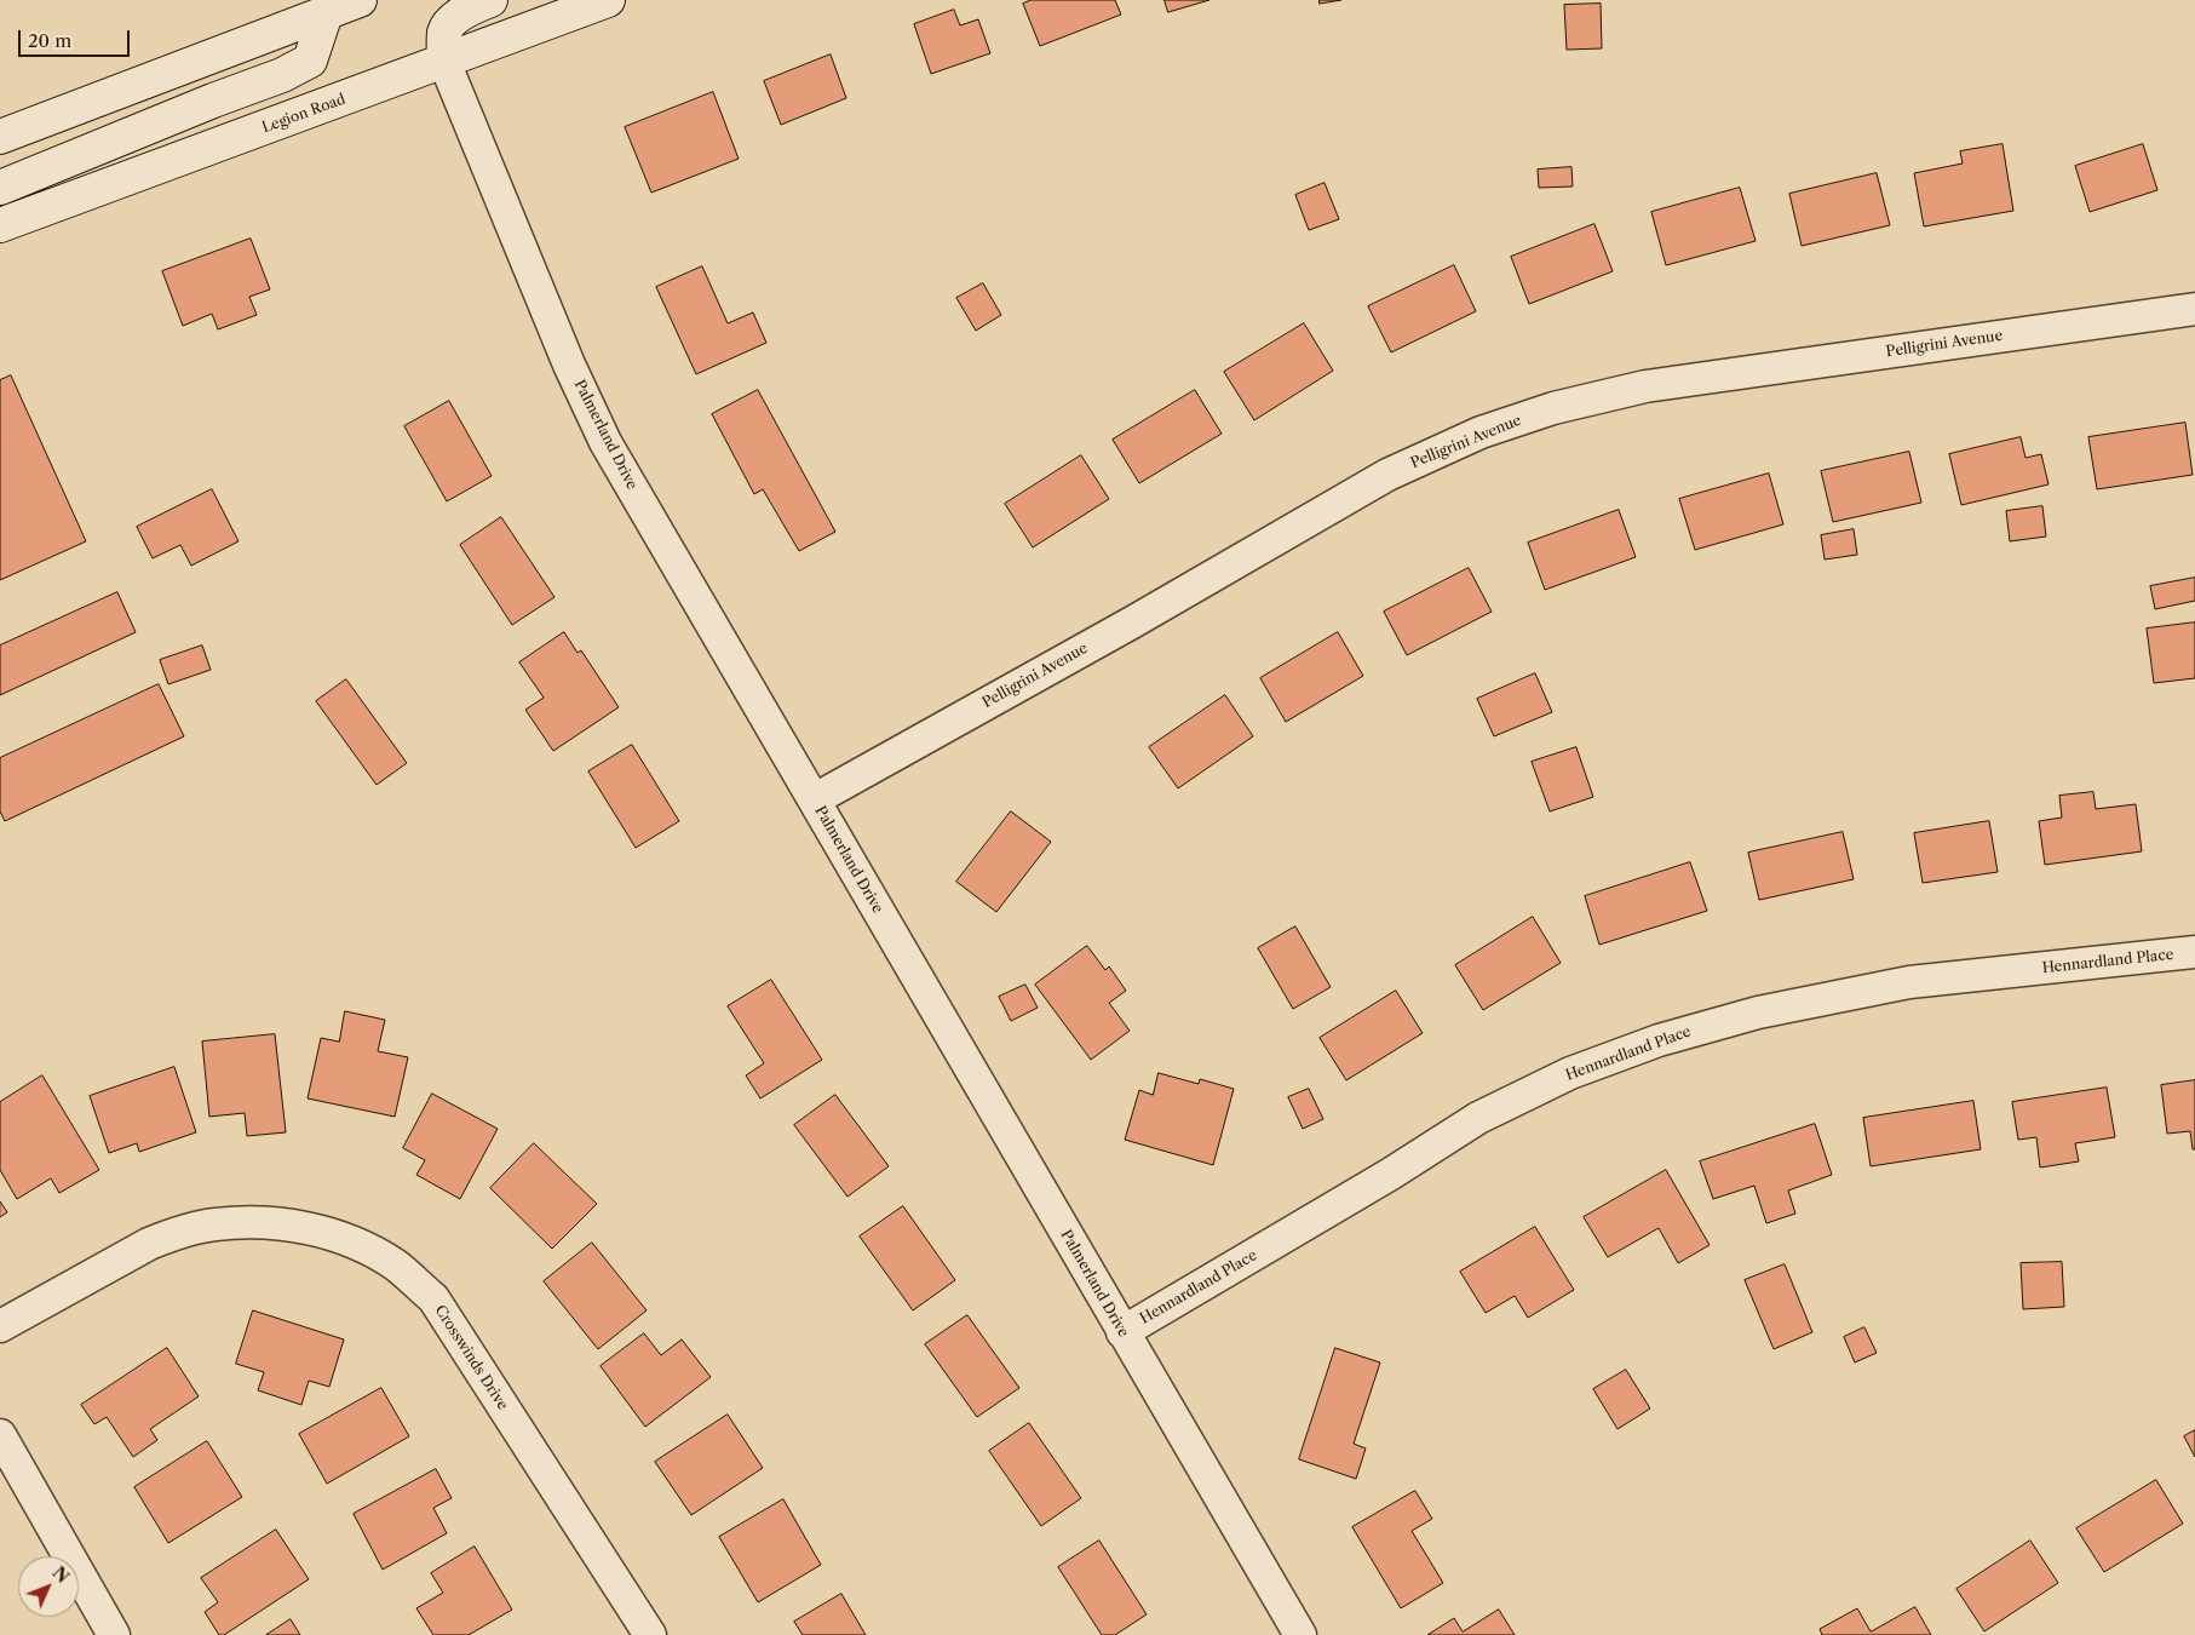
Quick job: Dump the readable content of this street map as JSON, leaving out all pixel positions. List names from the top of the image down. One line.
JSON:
{"streets":{"main road":["Legion Road"],"street":["Pelligrini Avenue","Palmerland Drive","Hennardland Place","Crosswinds Drive"]},"crossings":[["Legion Road","Palmerland Drive"],["Pelligrini Avenue","Palmerland Drive"],["Palmerland Drive","Hennardland Place"]],"scale_bar":"20 m","north":"top right"}
